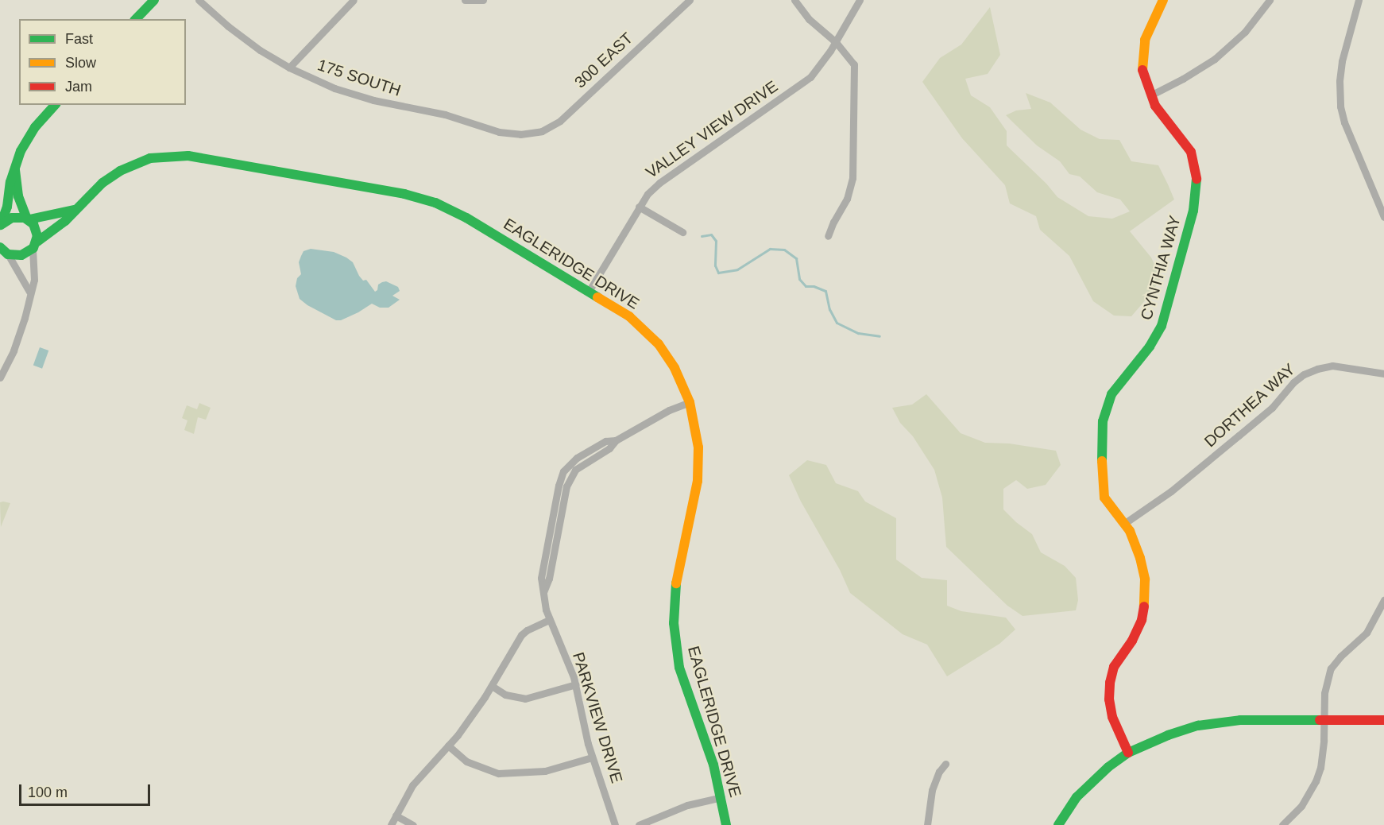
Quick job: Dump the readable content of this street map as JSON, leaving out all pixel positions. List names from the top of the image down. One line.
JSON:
{"streets":{"main road":["EAGLERIDGE DRIVE","CYNTHIA WAY"],"street":["300 EAST","175 SOUTH","VALLEY VIEW DRIVE","DORTHEA WAY","PARKVIEW DRIVE"]},"crossings":[["300 EAST","175 SOUTH"],["VALLEY VIEW DRIVE","EAGLERIDGE DRIVE"],["EAGLERIDGE DRIVE","PARKVIEW DRIVE"],["CYNTHIA WAY","DORTHEA WAY"]],"legend":["Fast","Slow","Jam"],"scale_bar":"100 m"}
